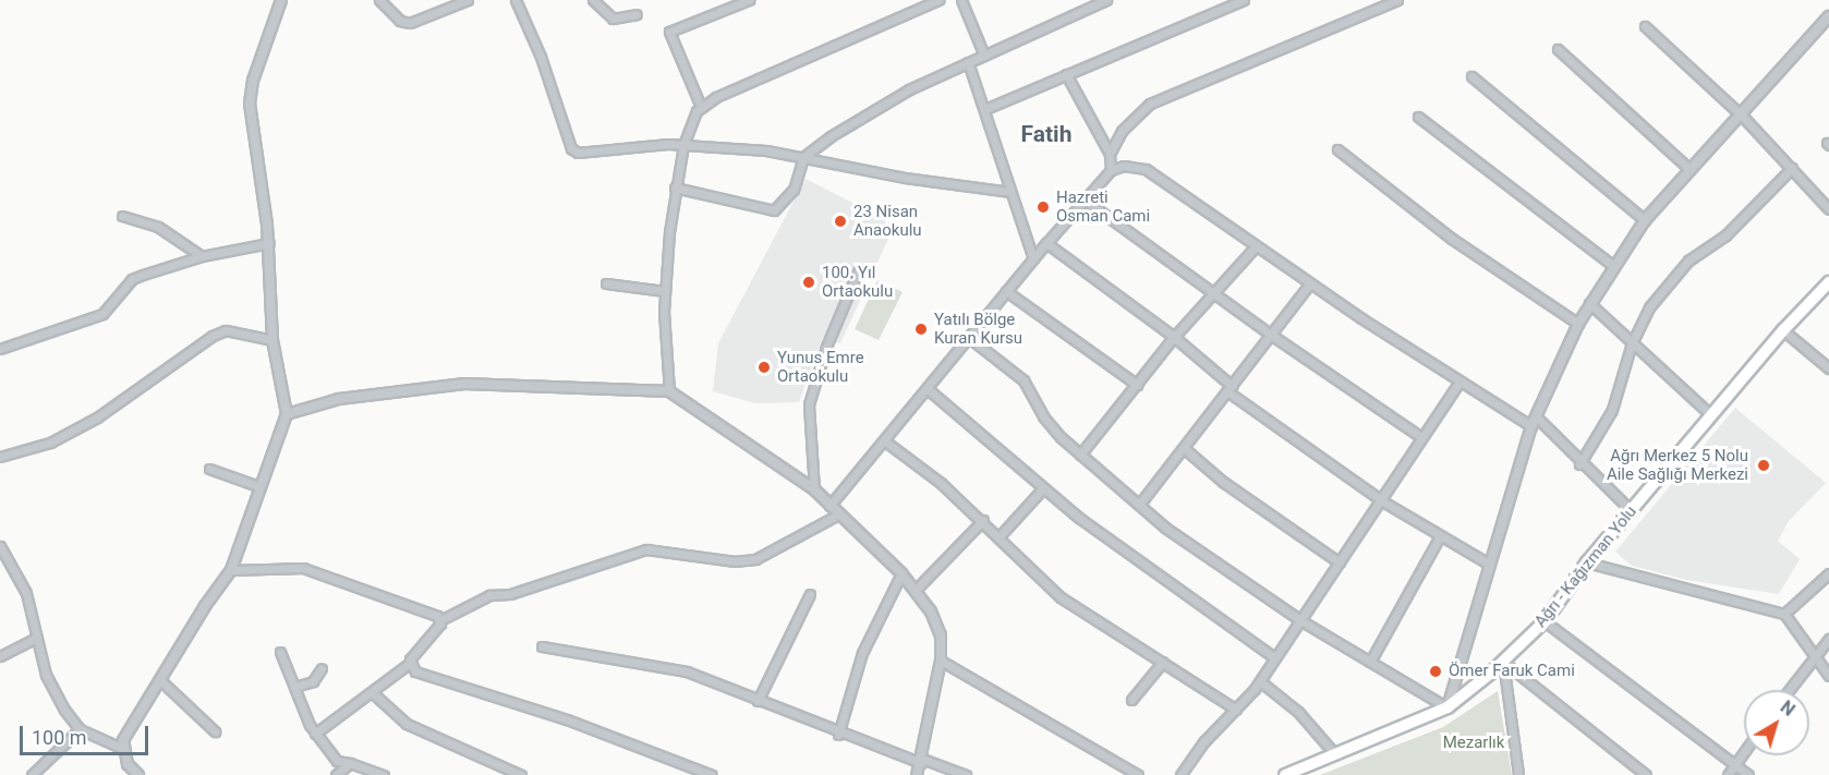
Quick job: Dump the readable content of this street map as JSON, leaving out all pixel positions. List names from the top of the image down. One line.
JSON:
{"streets":{"main road":["Ağrı - Kağızman Yolu"]},"districts":["Fatih"],"parks":["Mezarlık"],"places":["Hazreti Osman Cami","23 Nisan Anaokulu","100. Yıl Ortaokulu","Yatılı Bölge Kuran Kursu","Yunus Emre Ortaokulu","Ağrı Merkez 5 Nolu Aile Sağlığı Merkezi","Ömer Faruk Cami"],"scale_bar":"100 m","north":"top right"}
